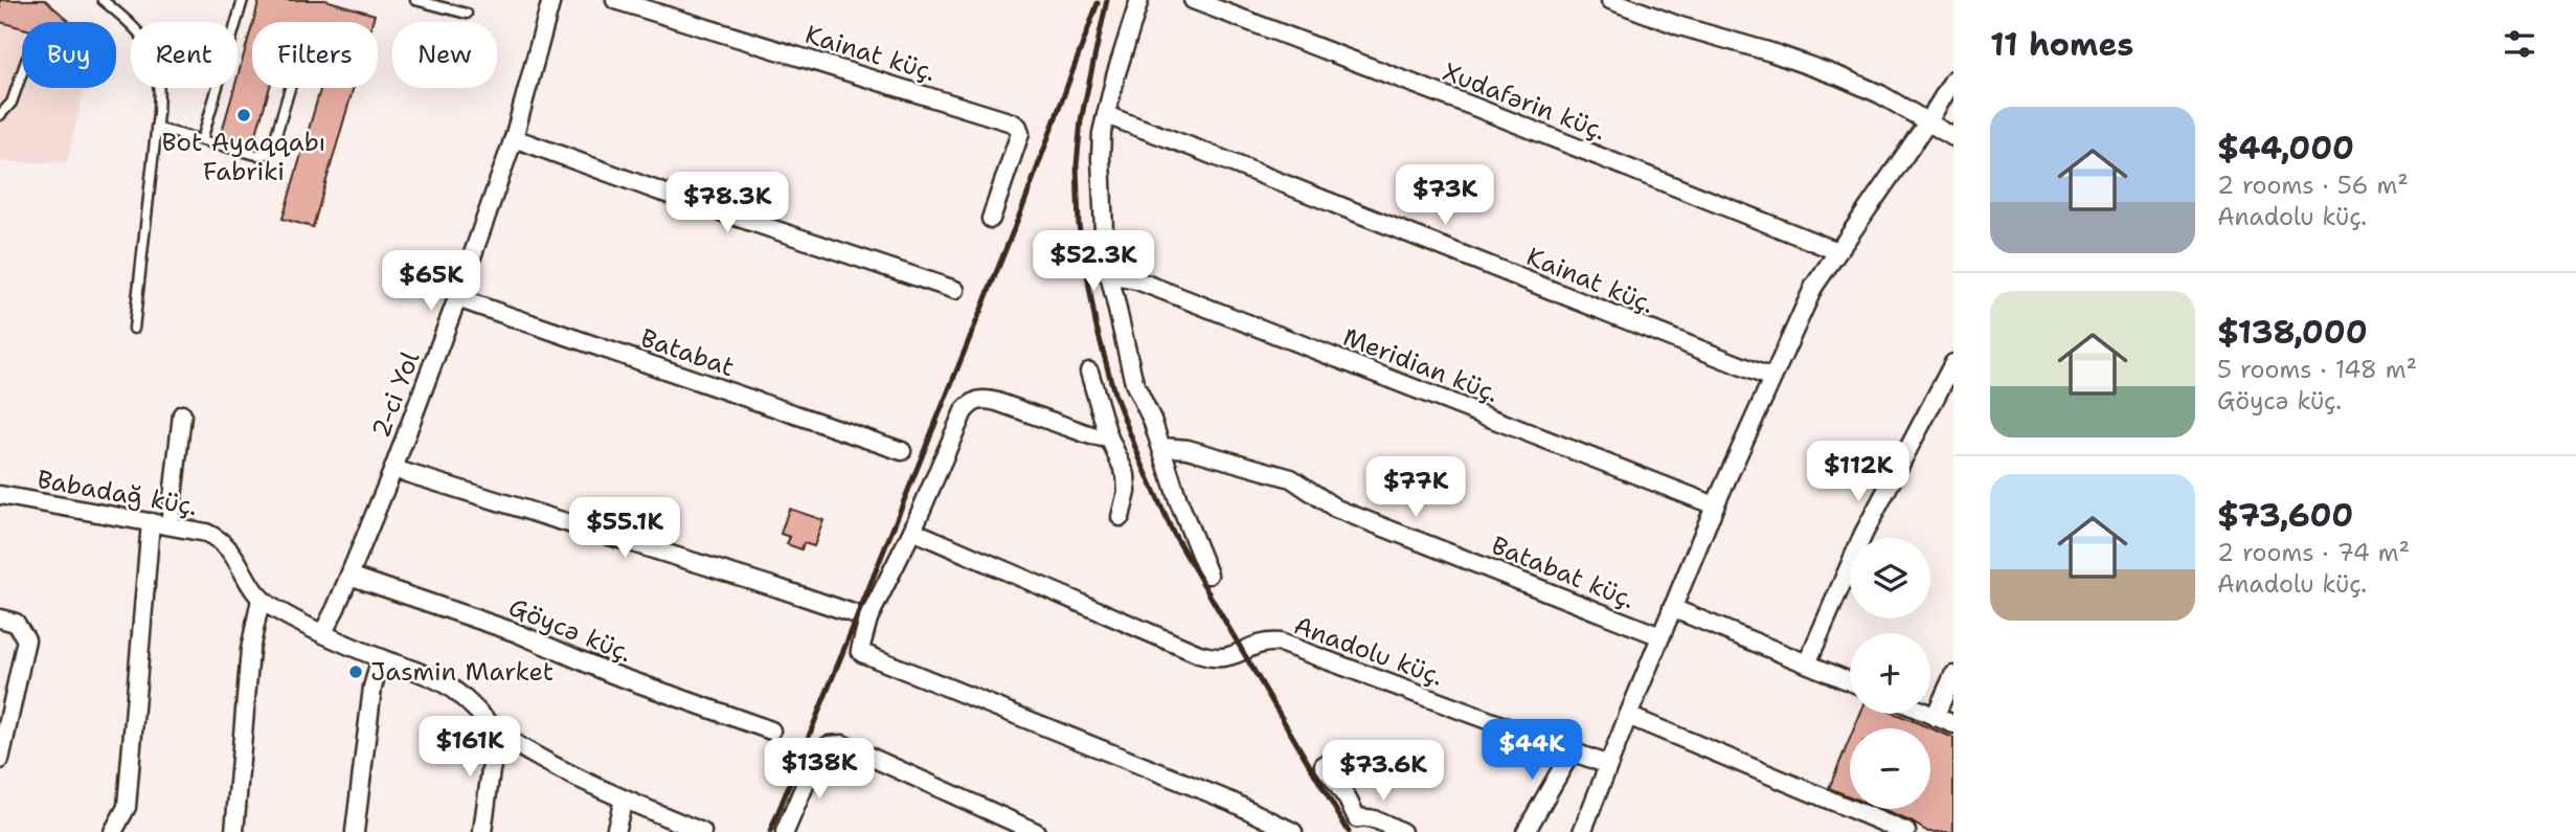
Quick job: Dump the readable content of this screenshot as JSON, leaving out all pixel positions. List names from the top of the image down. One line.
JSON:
{"streets":{"street":["Kainat küç.","Xudafərin küç.","Batabat","Meridian küç.","2-ci Yol","Babadağ küç.","Batabat küç.","Göycə küç.","Anadolu küç."]},"crossings":[["Batabat","2-ci Yol"],["2-ci Yol","Babadağ küç."],["2-ci Yol","Göycə küç."]],"places":["Bot Ayaqqabı Fabriki","Jasmin Market"],"page":{"heading":"11 homes","chip":["Buy","Rent","Filters","New"],"list":[{"name":"$44,000","note":"2 rooms · 56 m² · Anadolu küç."},{"name":"$138,000","note":"5 rooms · 148 m² · Göycə küç."},{"name":"$73,600","note":"2 rooms · 74 m² · Anadolu küç."}],"price":["$73K","$78.3K","$52.3K","$65K","$112K","$77K","$55.1K","$161K","$44K","$138K","$73.6K"],"map_buttons":["+","−"]}}
